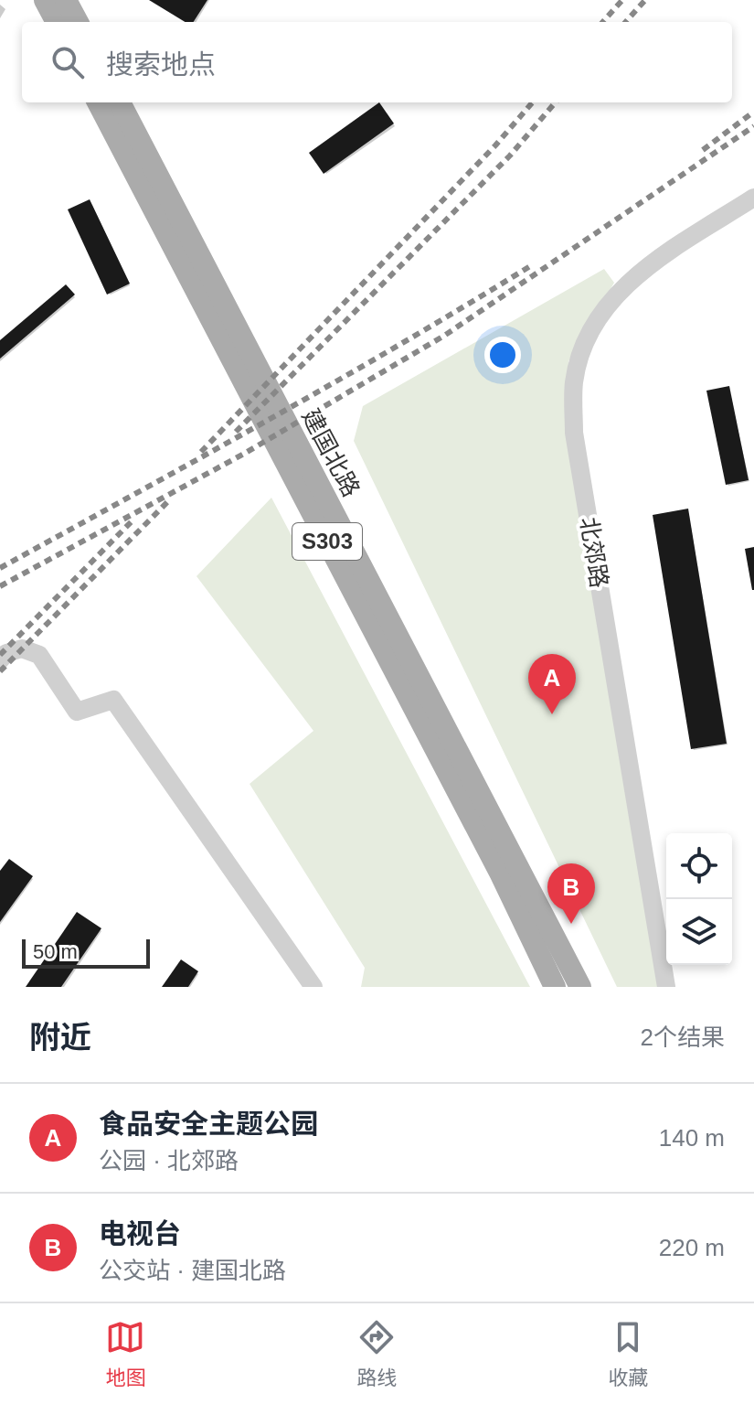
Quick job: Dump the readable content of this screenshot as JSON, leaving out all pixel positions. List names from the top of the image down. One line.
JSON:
{"streets":{"main road":["建国北路","S303"],"street":["北郊路"]},"scale_bar":"50 m","page":{"search":"搜索地点","pins":["A","B"],"scale":"50 m","heading":["附近","2个结果"],"list":[{"mark":"A","name":"食品安全主题公园","note":"公园 · 北郊路","value":"140 m"},{"mark":"B","name":"电视台","note":"公交站 · 建国北路","value":"220 m"}],"nav":["地图","路线","收藏"]}}
